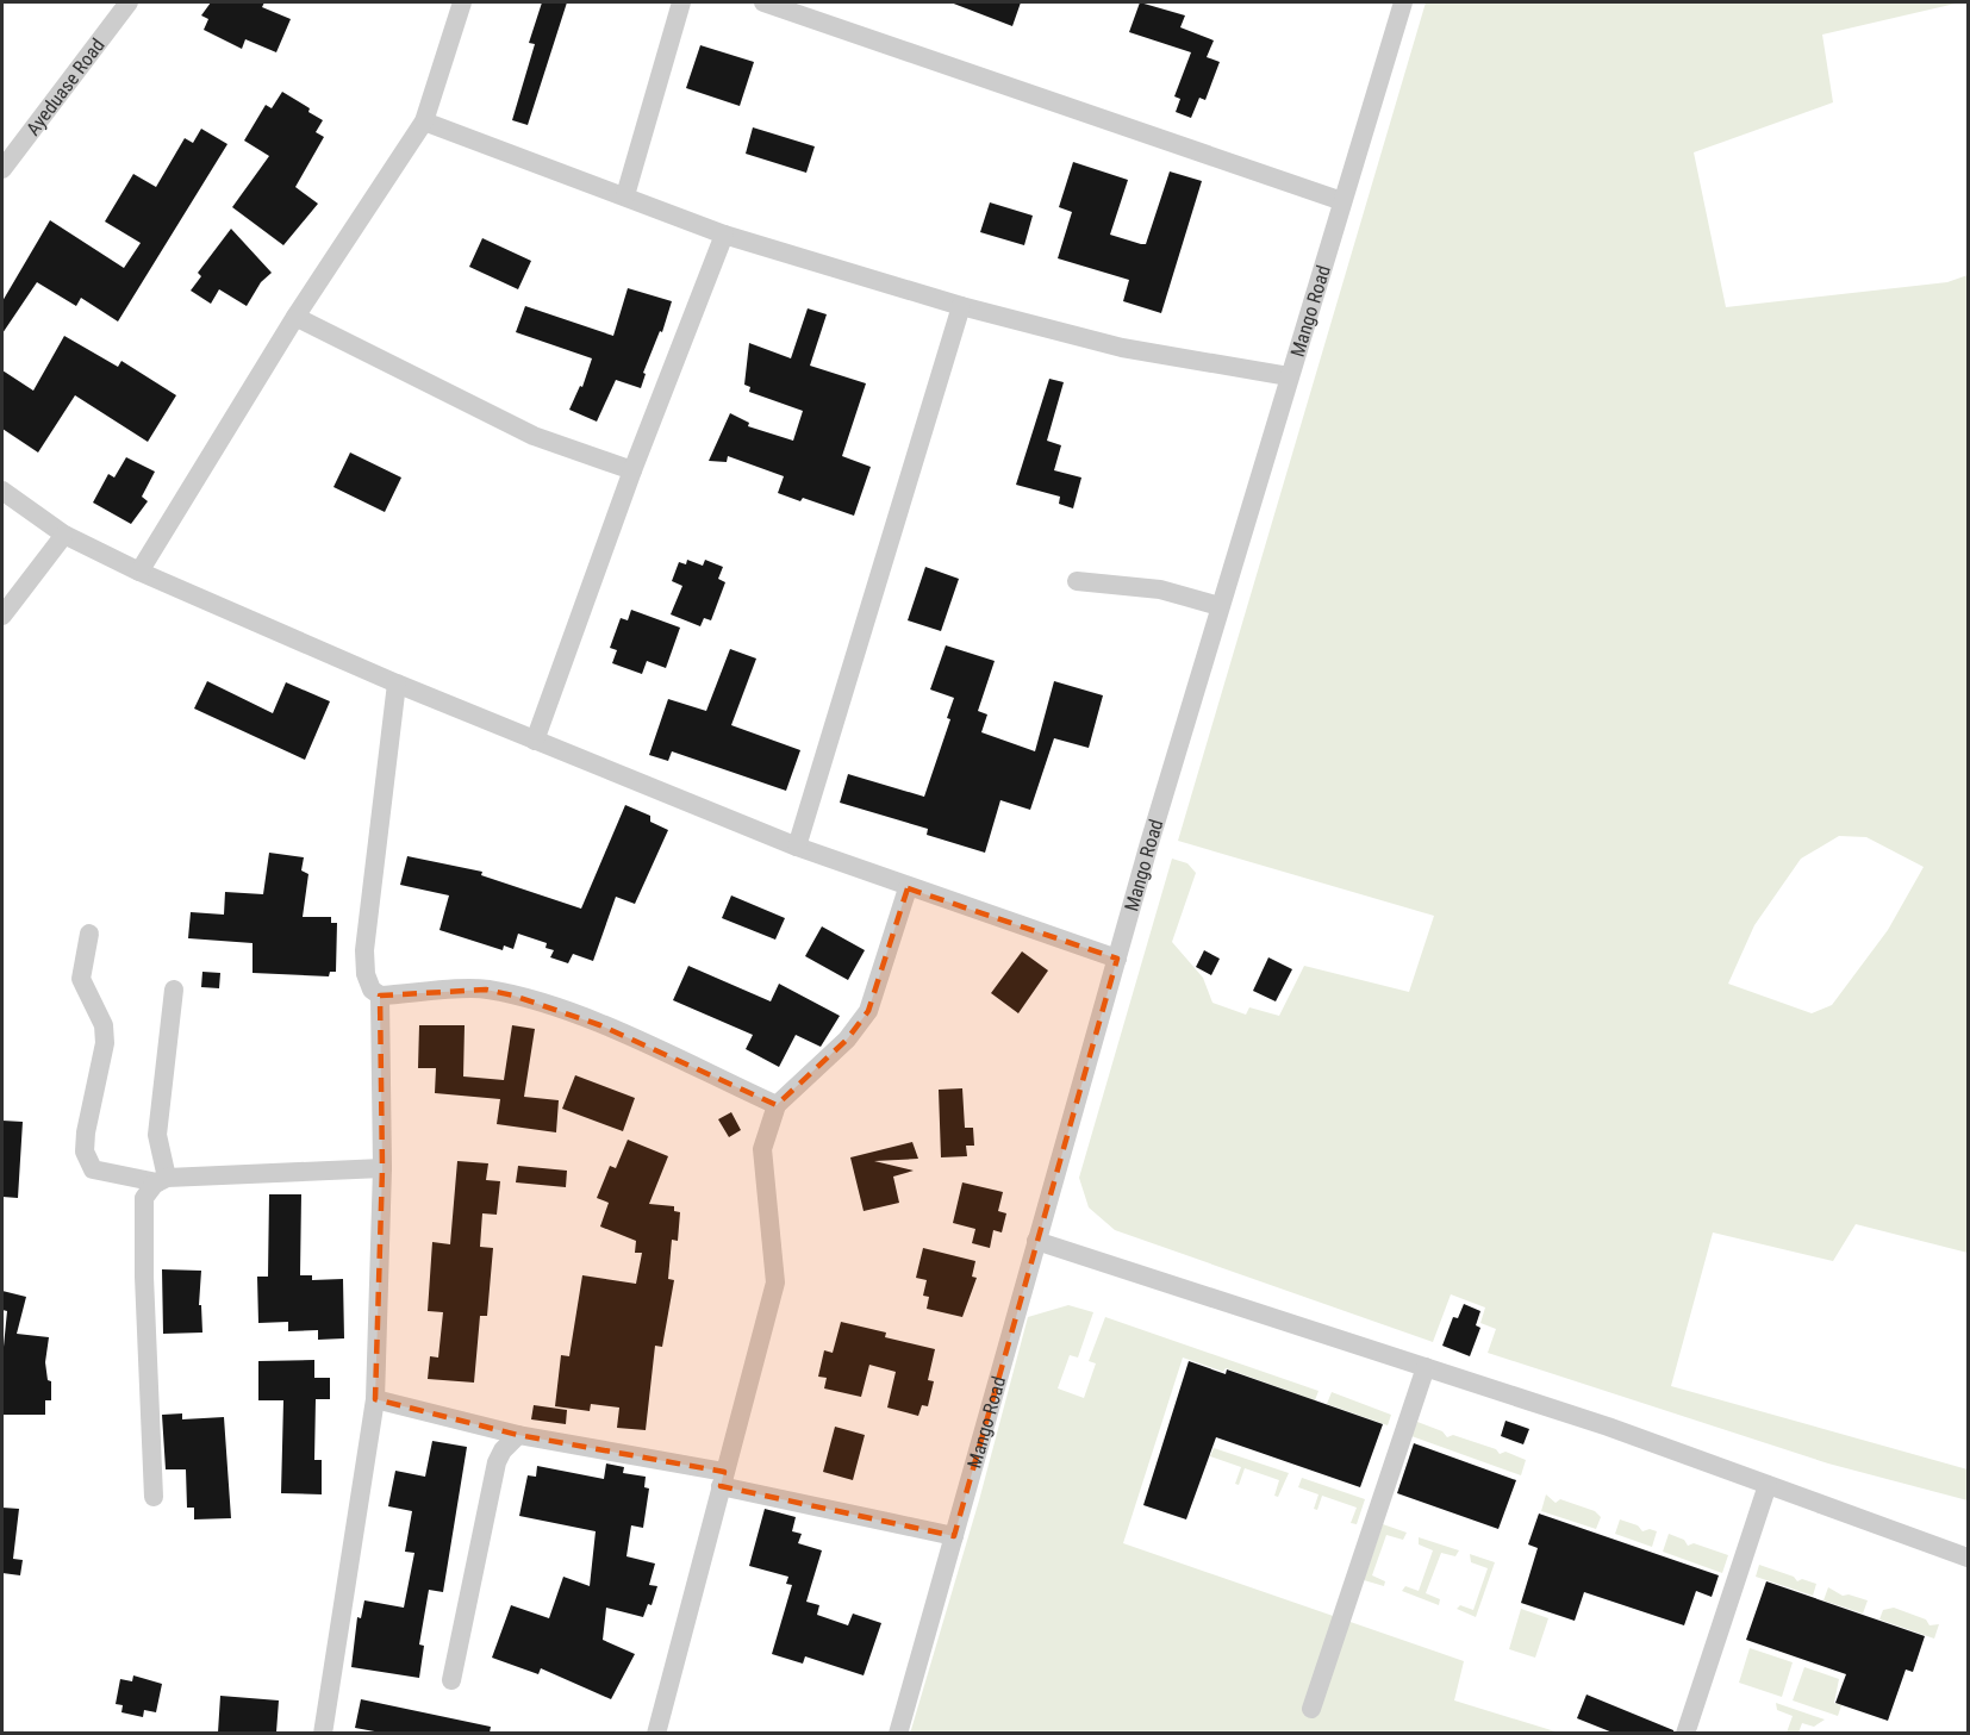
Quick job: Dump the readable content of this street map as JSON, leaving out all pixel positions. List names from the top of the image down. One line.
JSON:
{"streets":{"street":["Ayeduase Road","Mango Road"]}}
